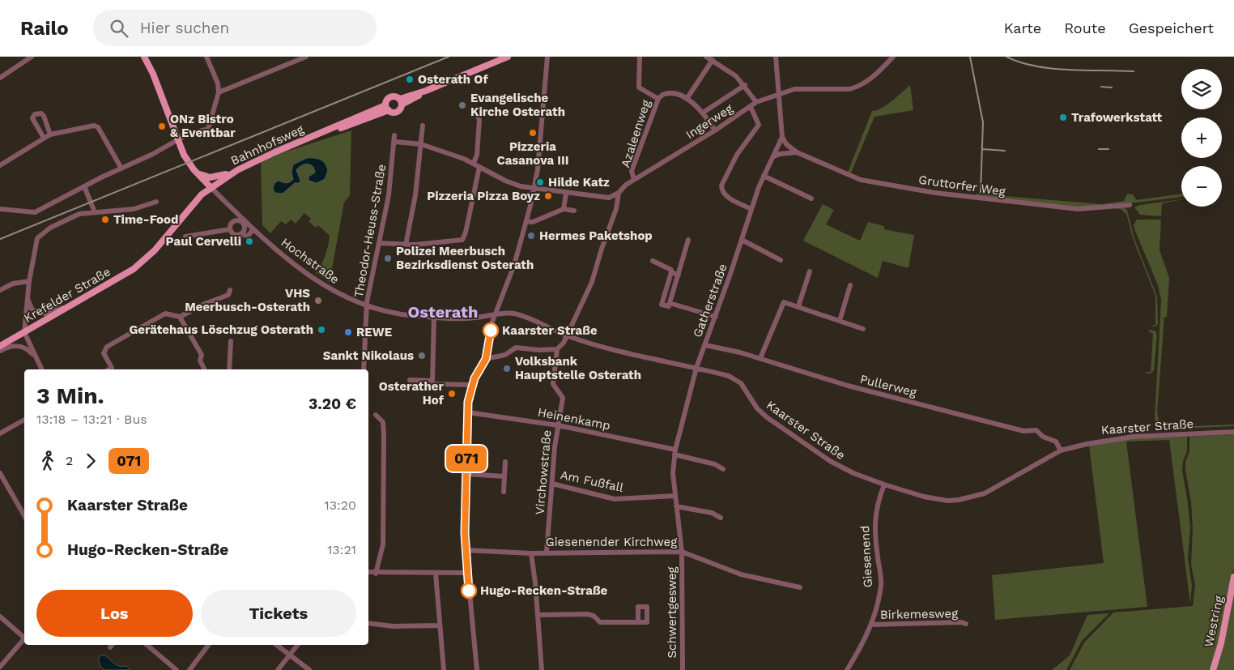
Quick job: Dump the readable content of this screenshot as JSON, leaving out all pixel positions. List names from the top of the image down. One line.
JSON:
{"streets":{"main road":["Bahnhofsweg","Krefelder Straße","Westring"],"street":["Ingerweg","Azaleenweg","Gruttorfer Weg","Theodor-Heuss-Straße","Hochstraße","Gatherstraße","Pullerweg","Heinenkamp","Kaarster Straße","Virchowstraße","Am Fußfall","Giesenender Kirchweg","Giesenend","Schwertgesweg","Birkemesweg"]},"crossings":[["Ingerweg","Azaleenweg"],["Ingerweg","Theodor-Heuss-Straße"],["Ingerweg","Gatherstraße"],["Bahnhofsweg","Hochstraße"],["Bahnhofsweg","Krefelder Straße"],["Gruttorfer Weg","Gatherstraße"],["Theodor-Heuss-Straße","Hochstraße"],["Hochstraße","Kaarster Straße"],["Gatherstraße","Pullerweg"],["Gatherstraße","Kaarster Straße"],["Gatherstraße","Schwertgesweg"],["Pullerweg","Kaarster Straße"],["Heinenkamp","Virchowstraße"],["Heinenkamp","Schwertgesweg"],["Kaarster Straße","Giesenend"],["Kaarster Straße","Schwertgesweg"],["Virchowstraße","Am Fußfall"],["Virchowstraße","Giesenender Kirchweg"],["Am Fußfall","Schwertgesweg"],["Giesenender Kirchweg","Schwertgesweg"],["Giesenend","Birkemesweg"]],"districts":["Osterath"],"places":["Osterath Of","Evangelische Kirche Osterath","Trafowerkstatt","ONz Bistro & Eventbar","Pizzeria Casanova III","Hilde Katz","Pizzeria Pizza Boyz","Time-Food","Hermes Paketshop","Paul Cervelli","Polizei Meerbusch Bezirksdienst Osterath","VHS Meerbusch-Osterath","Gerätehaus Löschzug Osterath","Kaarster Straße","REWE","Sankt Nikolaus","Volksbank Hauptstelle Osterath","Osterather Hof","Hugo-Recken-Straße"],"lines":["bus line 071"],"page":{"header":"Railo","search":"Hier suchen","nav":["Karte","Route","Gespeichert"],"on_map":"071","map_buttons":["+","−"],"heading":["3 Min.","13:18 – 13:21 · Bus","3.20 €"],"legs":["2","071"],"list":[{"name":"Kaarster Straße","value":"13:20"},{"name":"Hugo-Recken-Straße","value":"13:21"}],"buttons":["Los","Tickets"]}}
